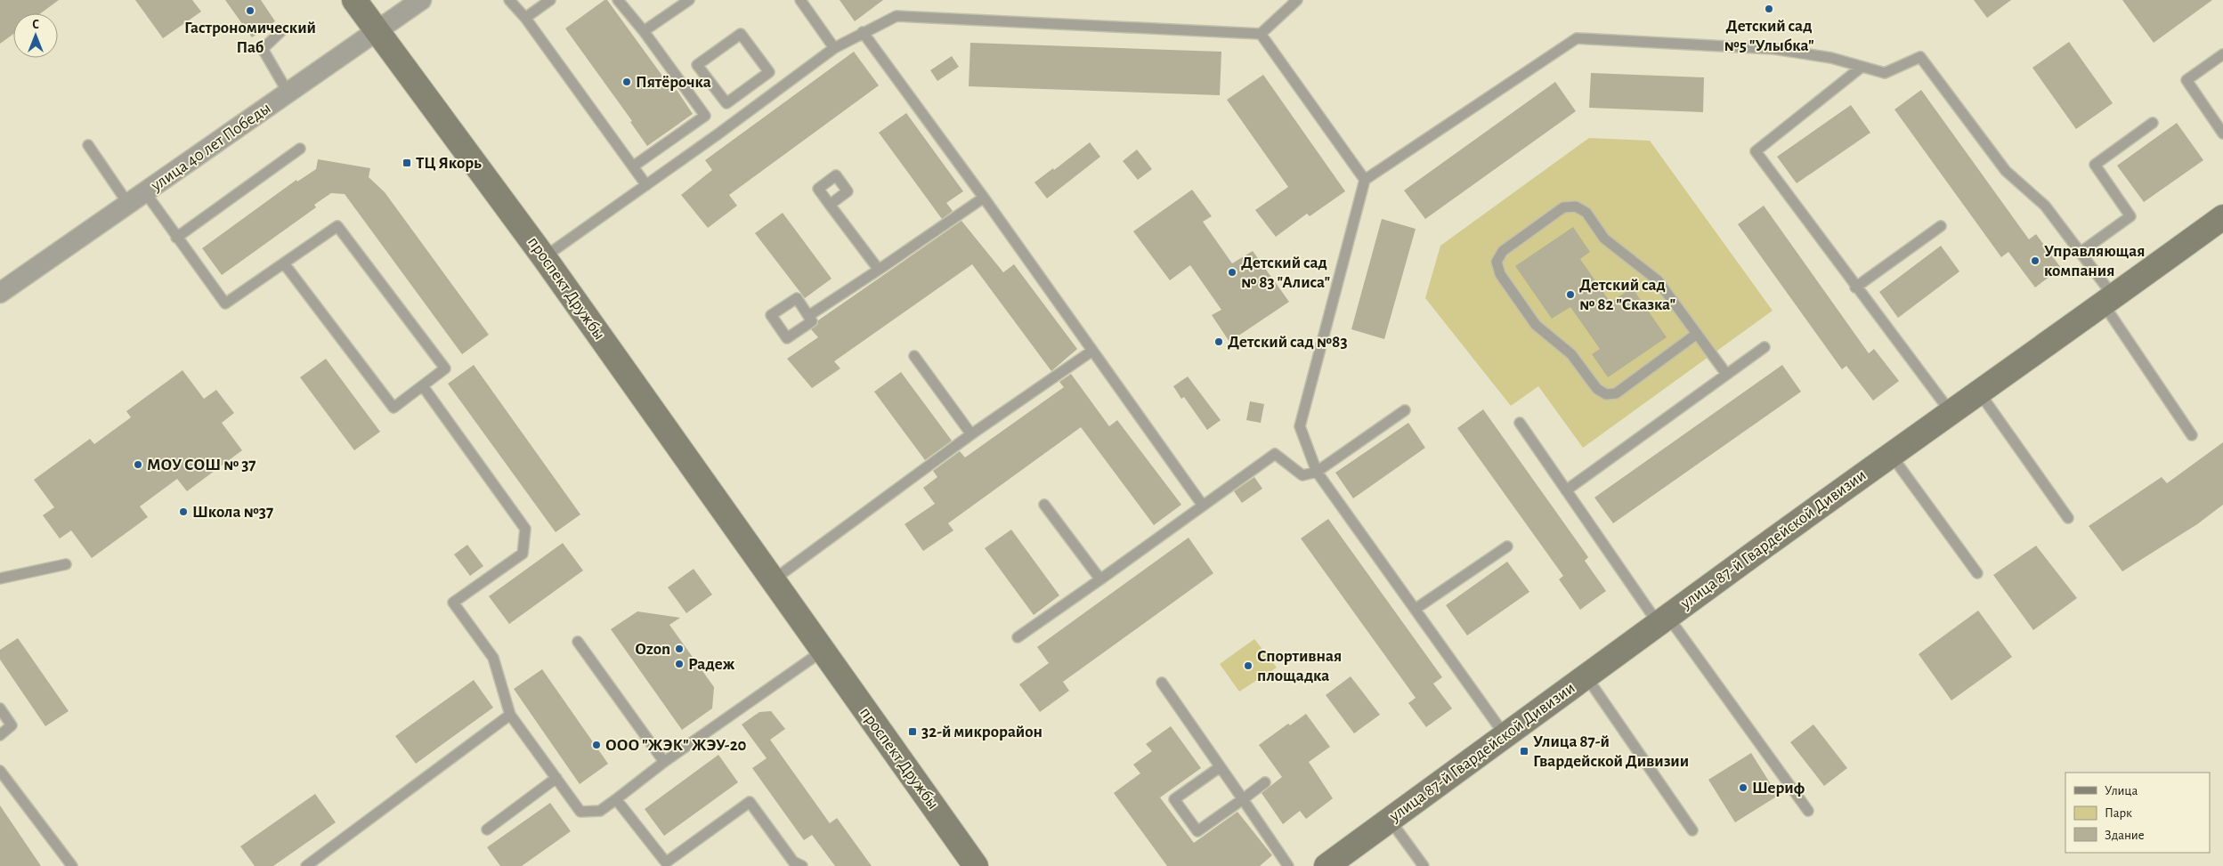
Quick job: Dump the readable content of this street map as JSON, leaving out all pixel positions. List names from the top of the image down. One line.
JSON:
{"streets":{"street":["улица 40 лет Победы","проспект Дружбы","улица 87-й Гвардейской Дивизии"]},"crossings":[["улица 40 лет Победы","проспект Дружбы"]],"places":{"other":["Детский сад №5 \"Улыбка\"","Гастрономический Паб","Пятёрочка","Управляющая компания","Детский сад № 83 \"Алиса\"","Детский сад № 82 \"Сказка\"","Детский сад №83","МОУ СОШ № 37","Школа №37","Ozon","Радеж","Спортивная площадка","ООО \"ЖЭК\" ЖЭУ-20","Шериф"],"transit":["ТЦ Якорь","32-й микрорайон","Улица 87-й Гвардейской Дивизии"]},"legend":["Улица","Парк","Здание"],"north":"top"}
